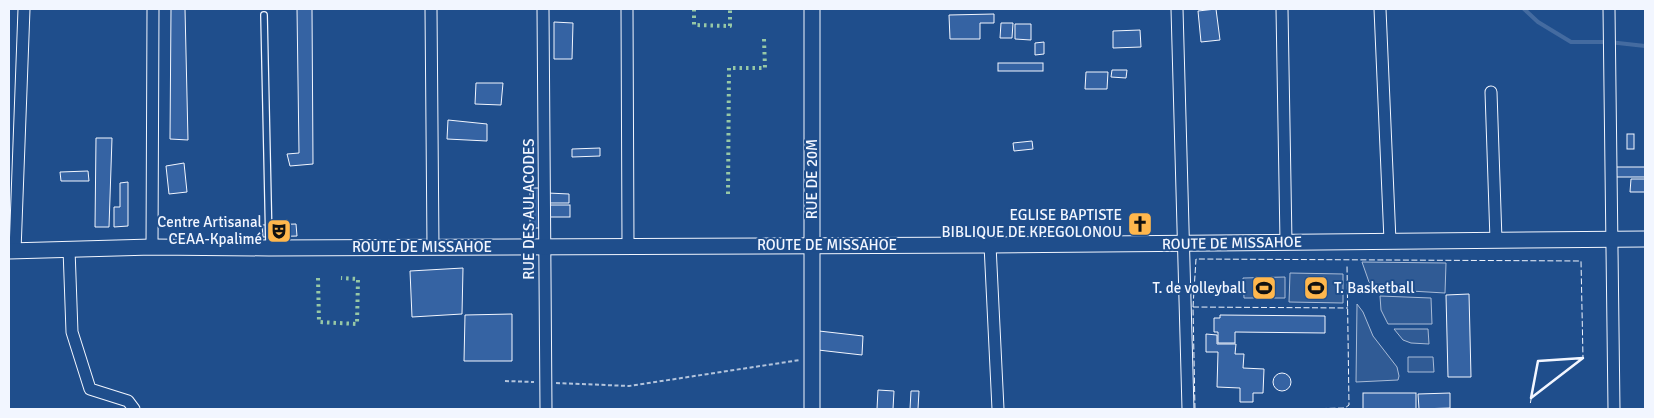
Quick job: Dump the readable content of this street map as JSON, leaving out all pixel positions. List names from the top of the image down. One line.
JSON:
{"streets":{"main road":["RUE DE 20M","ROUTE DE MISSAHOE"],"street":["RUE DES AULACODES"]},"crossings":[["RUE DE 20M","ROUTE DE MISSAHOE"],["RUE DES AULACODES","ROUTE DE MISSAHOE"]],"places":{"church":["EGLISE BAPTISTE BIBLIQUE DE KPEGOLONOU"],"theatre":["Centre Artisanal CEAA-Kpalimé"],"sports":["T. de volleyball","T. Basketball"]}}
